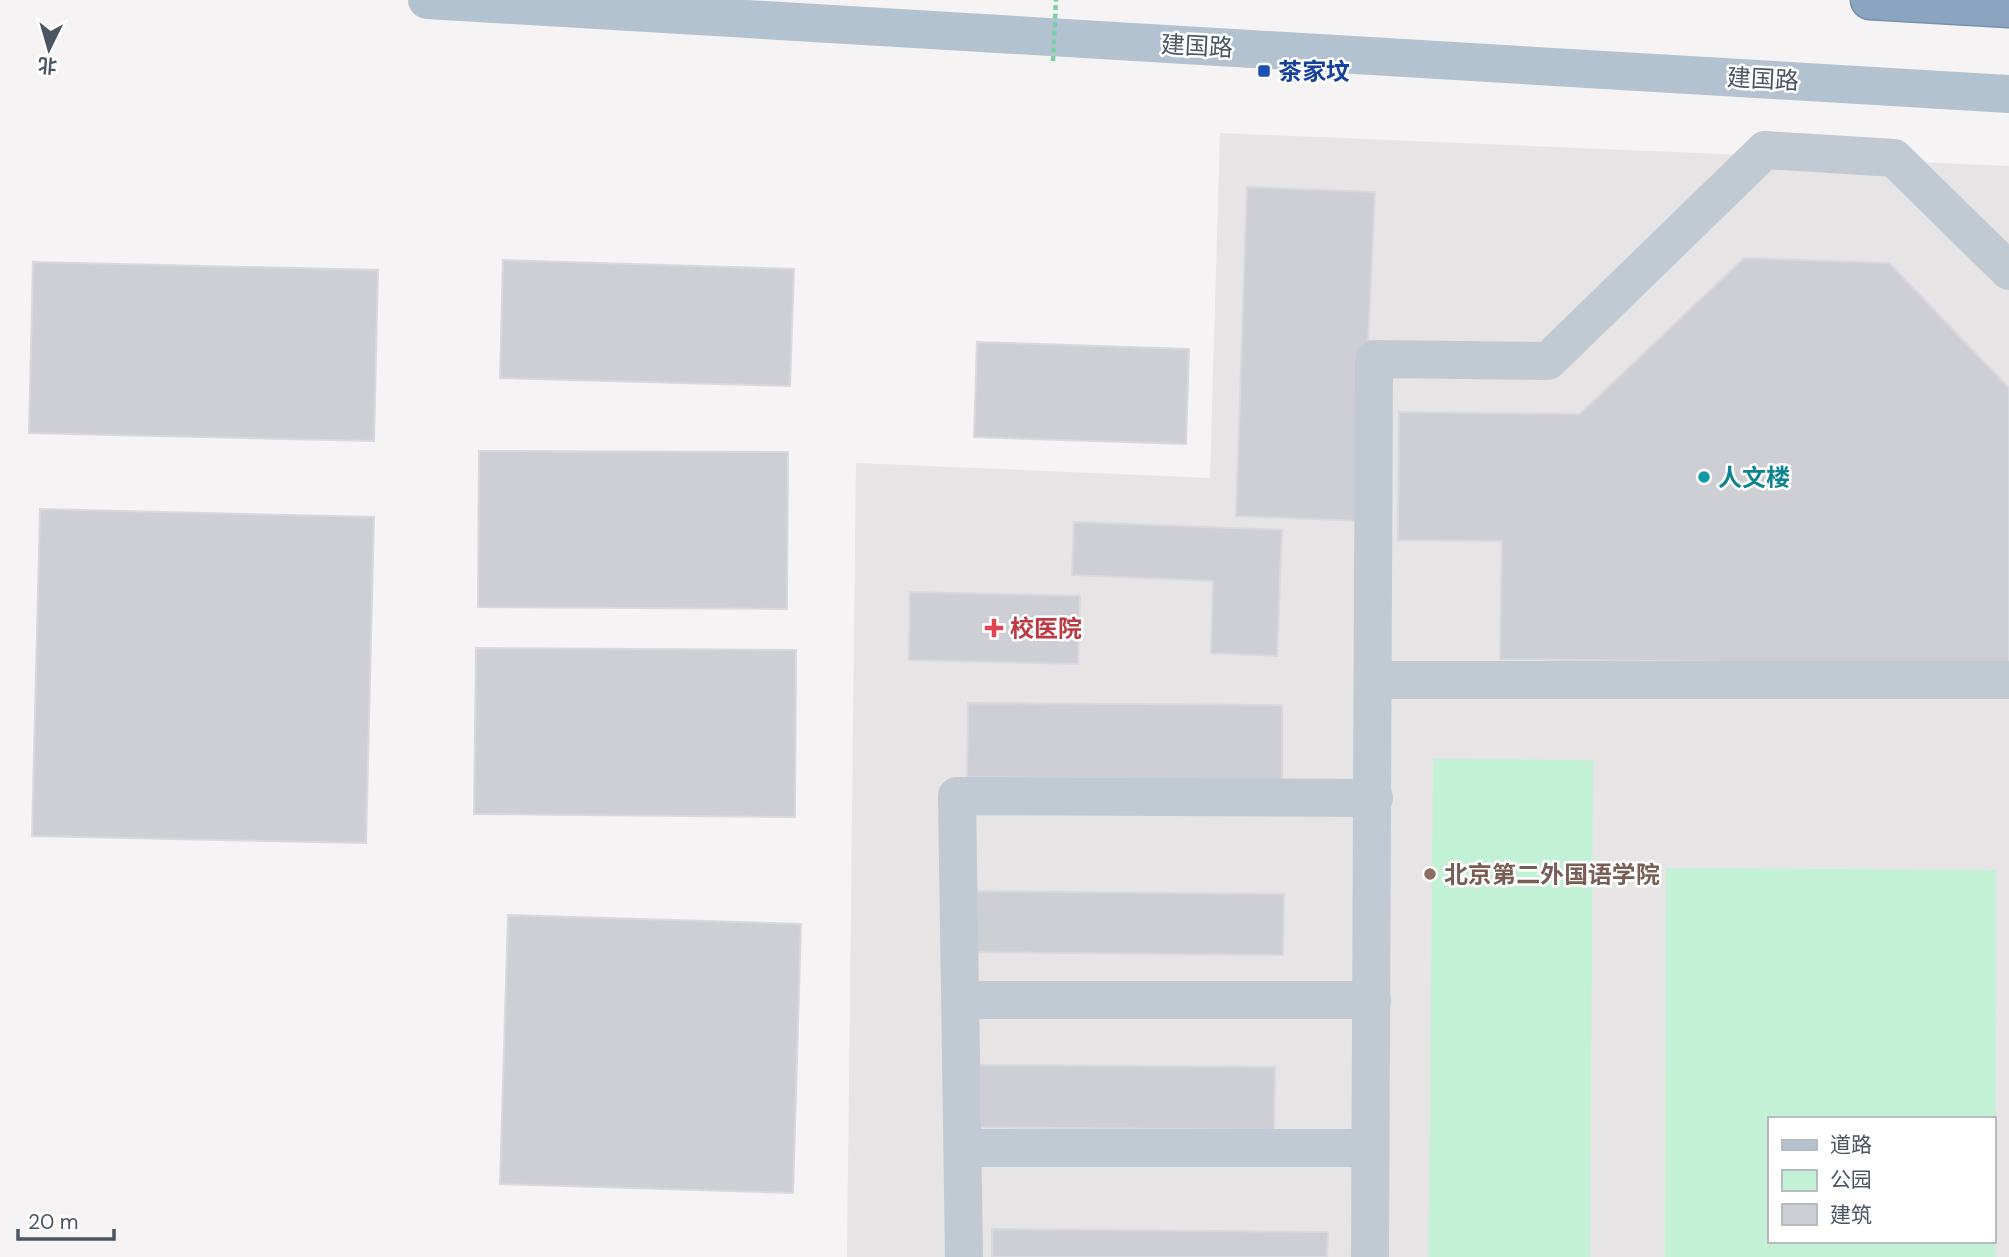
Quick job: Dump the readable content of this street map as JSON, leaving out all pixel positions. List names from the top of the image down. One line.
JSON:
{"streets":{"main road":["建国路"]},"places":{"transit":["茶家坟"],"other":["人文楼","北京第二外国语学院"],"health":["校医院"]},"legend":["道路","公园","建筑"],"scale_bar":"20 m","north":"bottom"}
